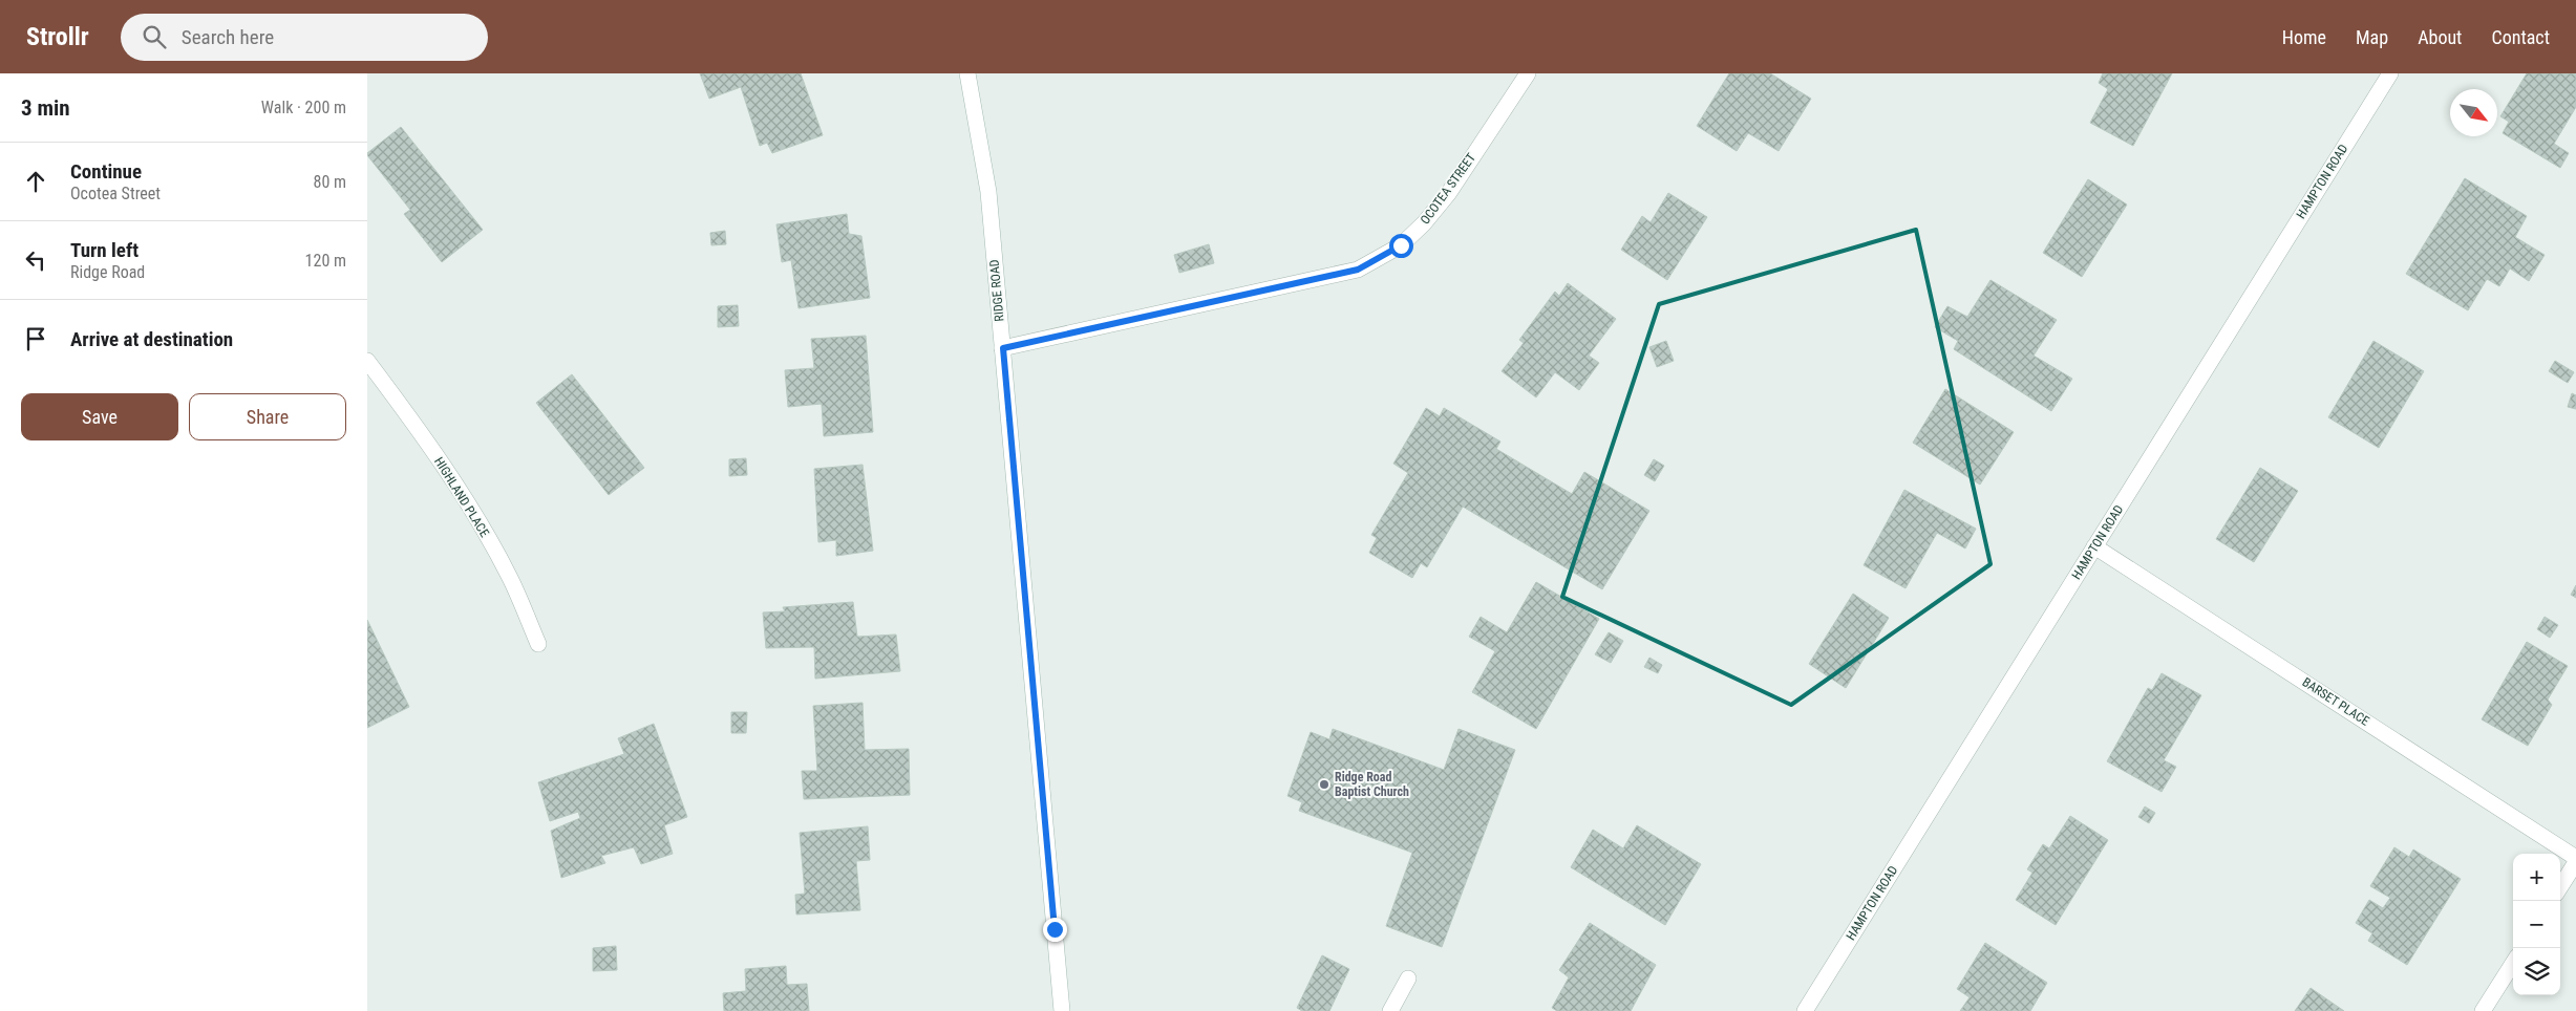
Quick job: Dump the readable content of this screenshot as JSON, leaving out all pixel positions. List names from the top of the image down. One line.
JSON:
{"streets":{"street":["HAMPTON ROAD","OCOTEA STREET","RIDGE ROAD","HIGHLAND PLACE","BARSET PLACE"]},"crossings":[["HAMPTON ROAD","BARSET PLACE"],["OCOTEA STREET","RIDGE ROAD"]],"places":["Ridge Road Baptist Church"],"north":"bottom right","page":{"header":"Strollr","search":"Search here","nav":["Home","Map","About","Contact"],"heading":["3 min","Walk · 200 m"],"list":[["Continue","Ocotea Street","80 m"],["Turn left","Ridge Road","120 m"],"Arrive at destination"],"buttons":["Save","Share"],"map_buttons":["+","−"]}}
